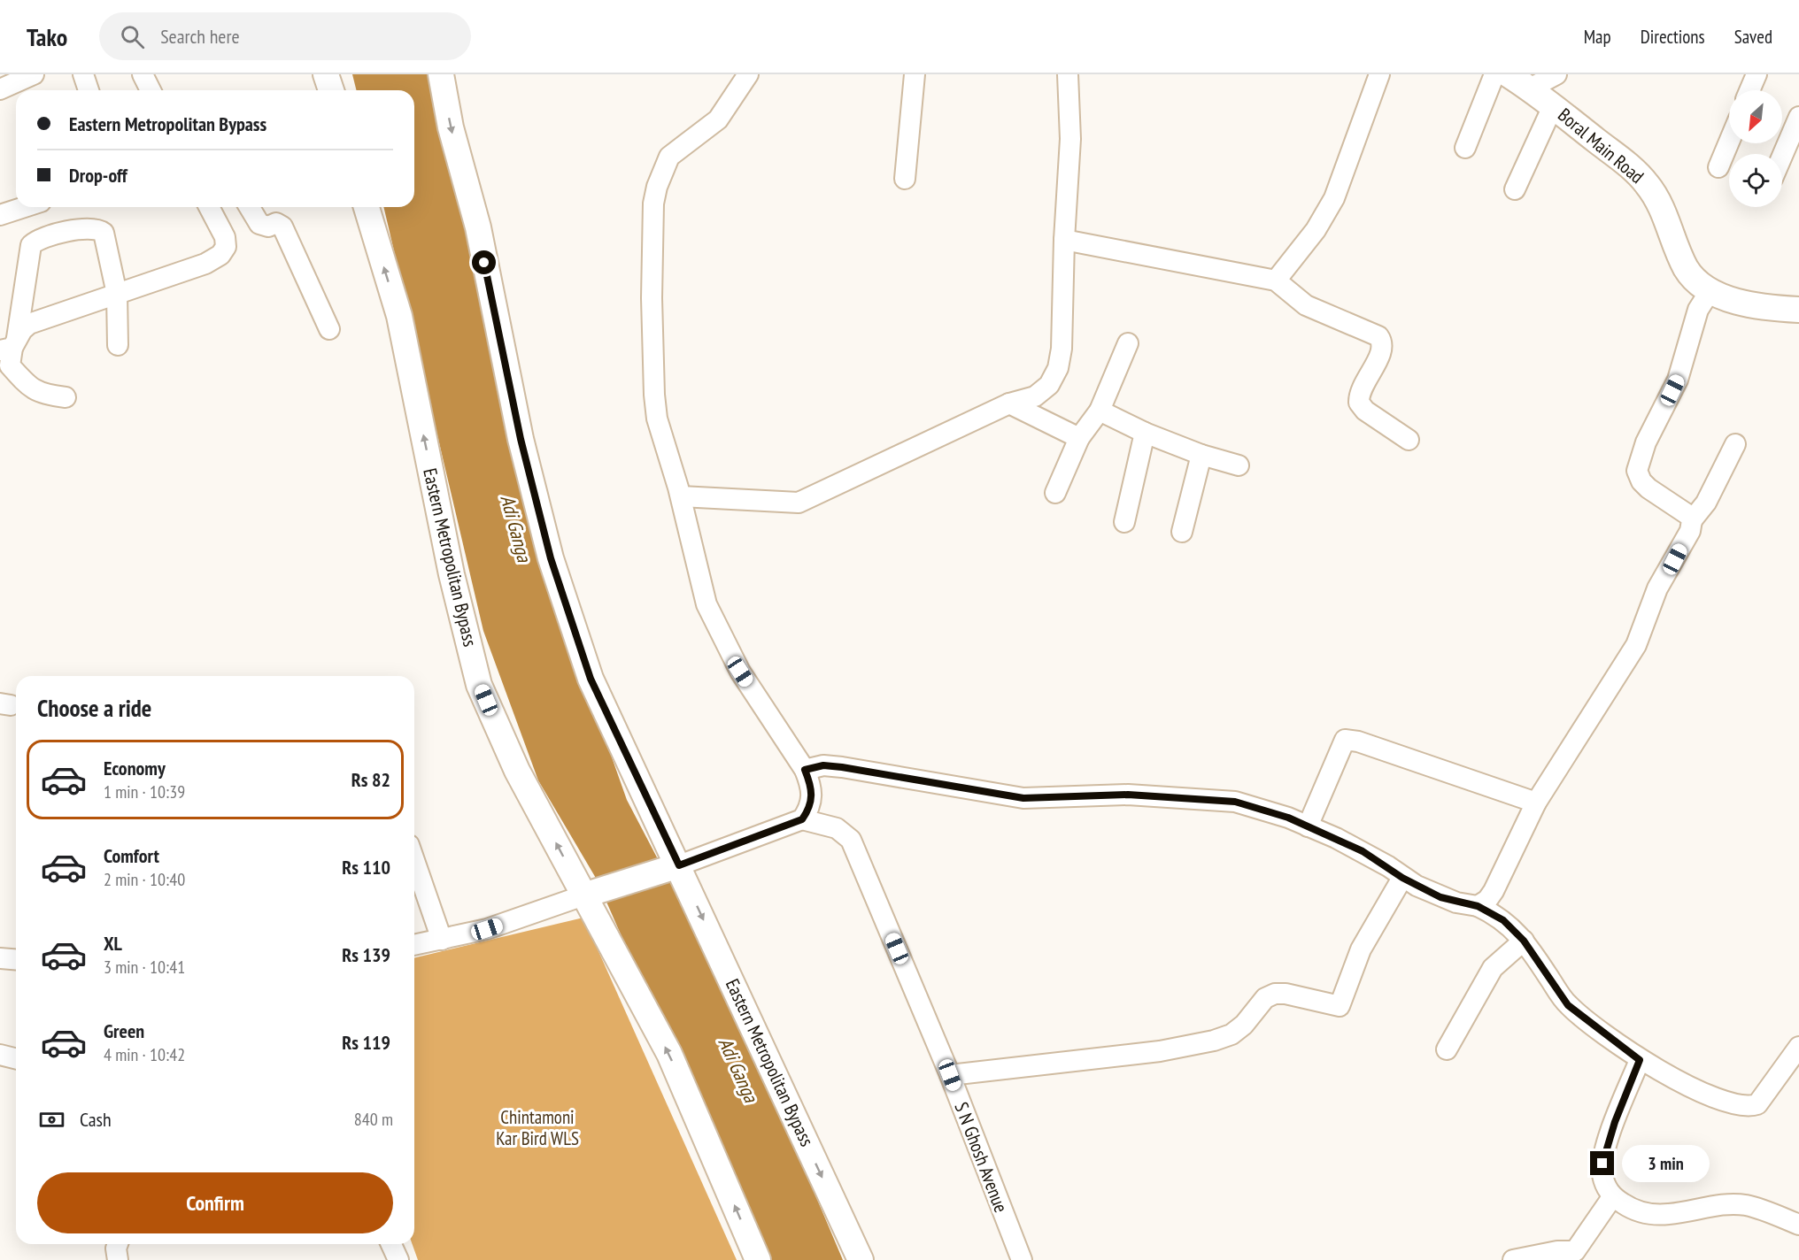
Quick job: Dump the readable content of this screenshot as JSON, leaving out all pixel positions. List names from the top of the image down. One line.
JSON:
{"streets":{"main road":["Boral Main Road","Eastern Metropolitan Bypass"],"street":["S N Ghosh Avenue"]},"water":["Adi Ganga"],"parks":["Chintamoni Kar Bird WLS"],"north":"bottom left","page":{"header":"Tako","search":"Search here","nav":["Map","Directions","Saved"],"banner":["Eastern Metropolitan Bypass","Drop-off"],"heading":"Choose a ride","list":[{"name":"Economy","note":"1 min · 10:39","value":"Rs 82"},{"name":"Comfort","note":"2 min · 10:40","value":"Rs 110"},{"name":"XL","note":"3 min · 10:41","value":"Rs 139"},{"name":"Green","note":"4 min · 10:42","value":"Rs 119"}],"pay":["Cash","840 m"],"bubble":"3 min","buttons":"Confirm"}}
